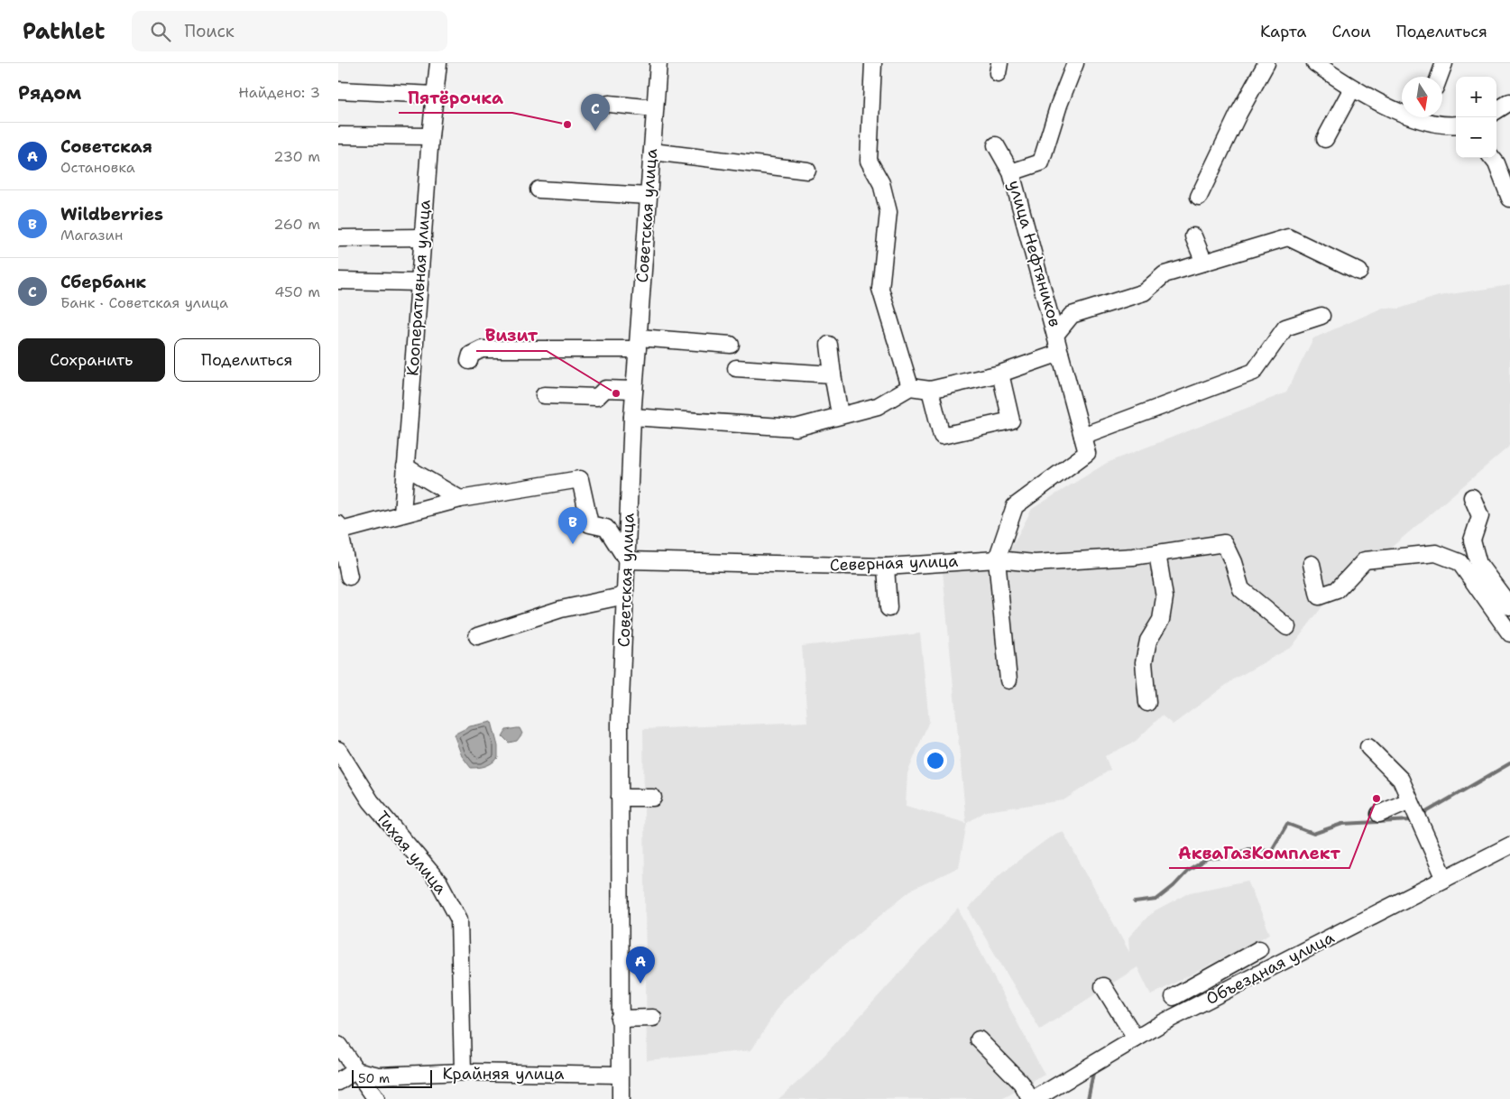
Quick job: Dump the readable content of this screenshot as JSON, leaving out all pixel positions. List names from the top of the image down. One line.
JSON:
{"streets":{"street":["Советская улица","улица Нефтяников","Кооперативная улица","Северная улица","Тихая улица","Объездная улица","Крайняя улица"]},"crossings":[["Советская улица","Северная улица"],["Советская улица","Крайняя улица"],["Тихая улица","Крайняя улица"]],"places":["Пятёрочка","Визит","АкваГазКомплект"],"scale_bar":"50 m","north":"bottom","page":{"header":"Pathlet","search":"Поиск","nav":["Карта","Слои","Поделиться"],"heading":["Рядом","Найдено: 3"],"map_buttons":["+","−"],"pins":["C","B","A"],"list":[{"mark":"A","name":"Советская","note":"Остановка","value":"230 m"},{"mark":"B","name":"Wildberries","note":"Магазин","value":"260 m"},{"mark":"C","name":"Сбербанк","note":"Банк · Советская улица","value":"450 m"}],"buttons":["Сохранить","Поделиться"],"scale":"50 m"}}
